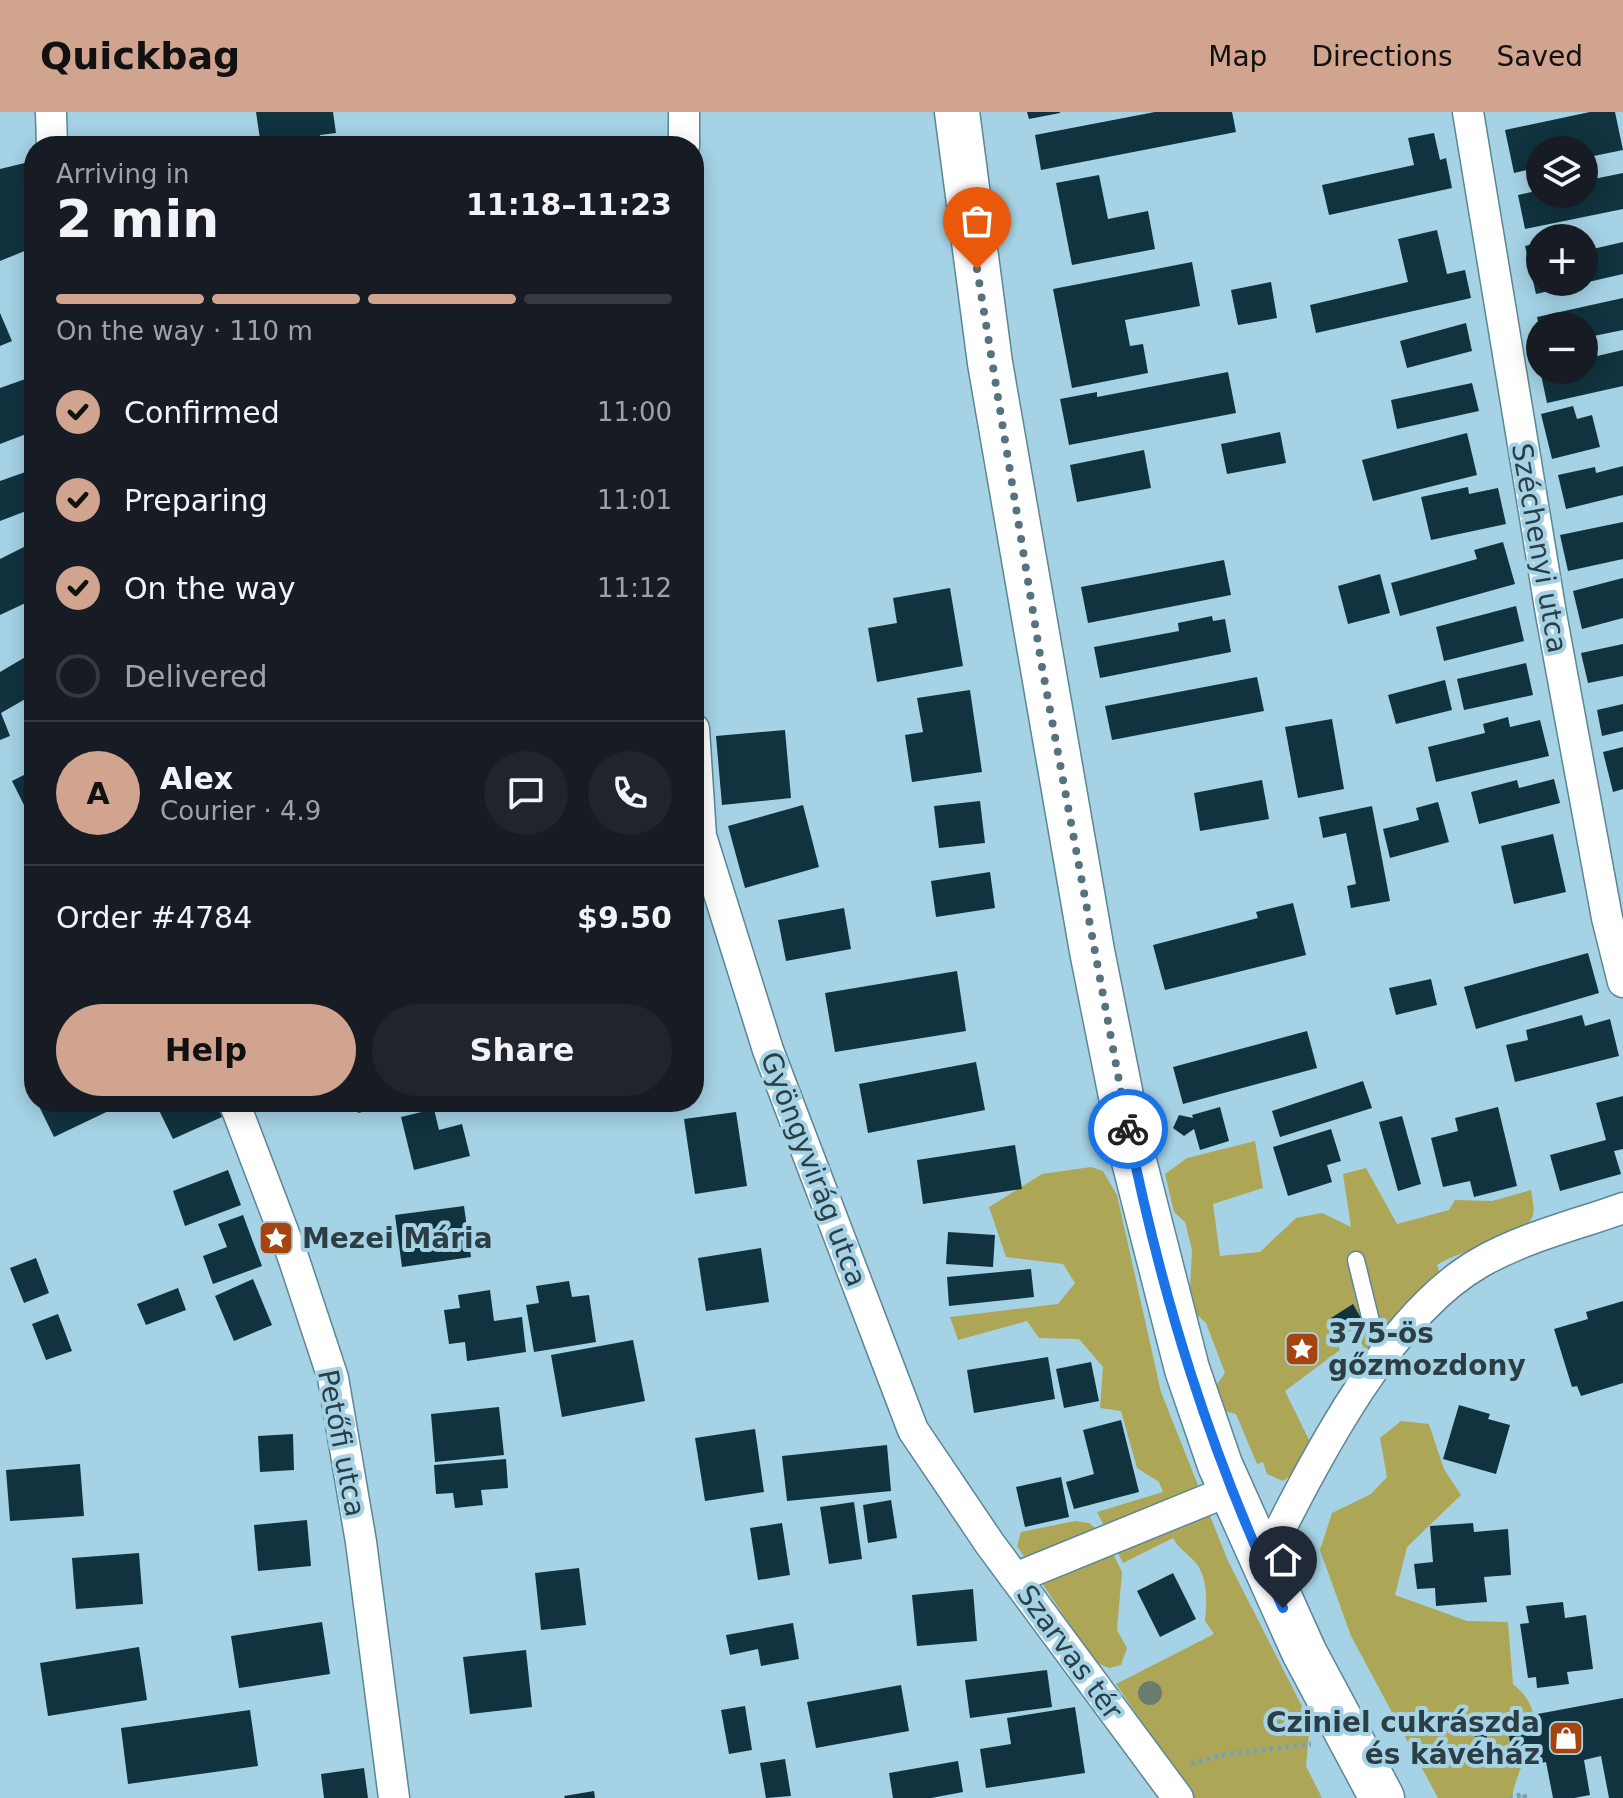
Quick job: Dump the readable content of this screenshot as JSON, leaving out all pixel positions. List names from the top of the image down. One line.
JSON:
{"streets":{"street":["Széchenyi utca","Gyöngyvirág utca","Petőfi utca","Szarvas tér"]},"crossings":[["Gyöngyvirág utca","Szarvas tér"]],"places":{"place":["Mezei Mária","375-ös gőzmozdony"],"shop":["Cziniel cukrászda és kávéház"]},"page":{"header":"Quickbag","nav":["Map","Directions","Saved"],"map_buttons":["+","−"],"heading":["2 min","Arriving in","11:18–11:23"],"panel":["Alex","Courier · 4.9","Order #4784","$9.50"],"bar":"On the way · 110 m","list":[["Confirmed","11:00"],["Preparing","11:01"],["On the way","11:12"],"Delivered"],"round":"A","buttons":["Help","Share"]}}
